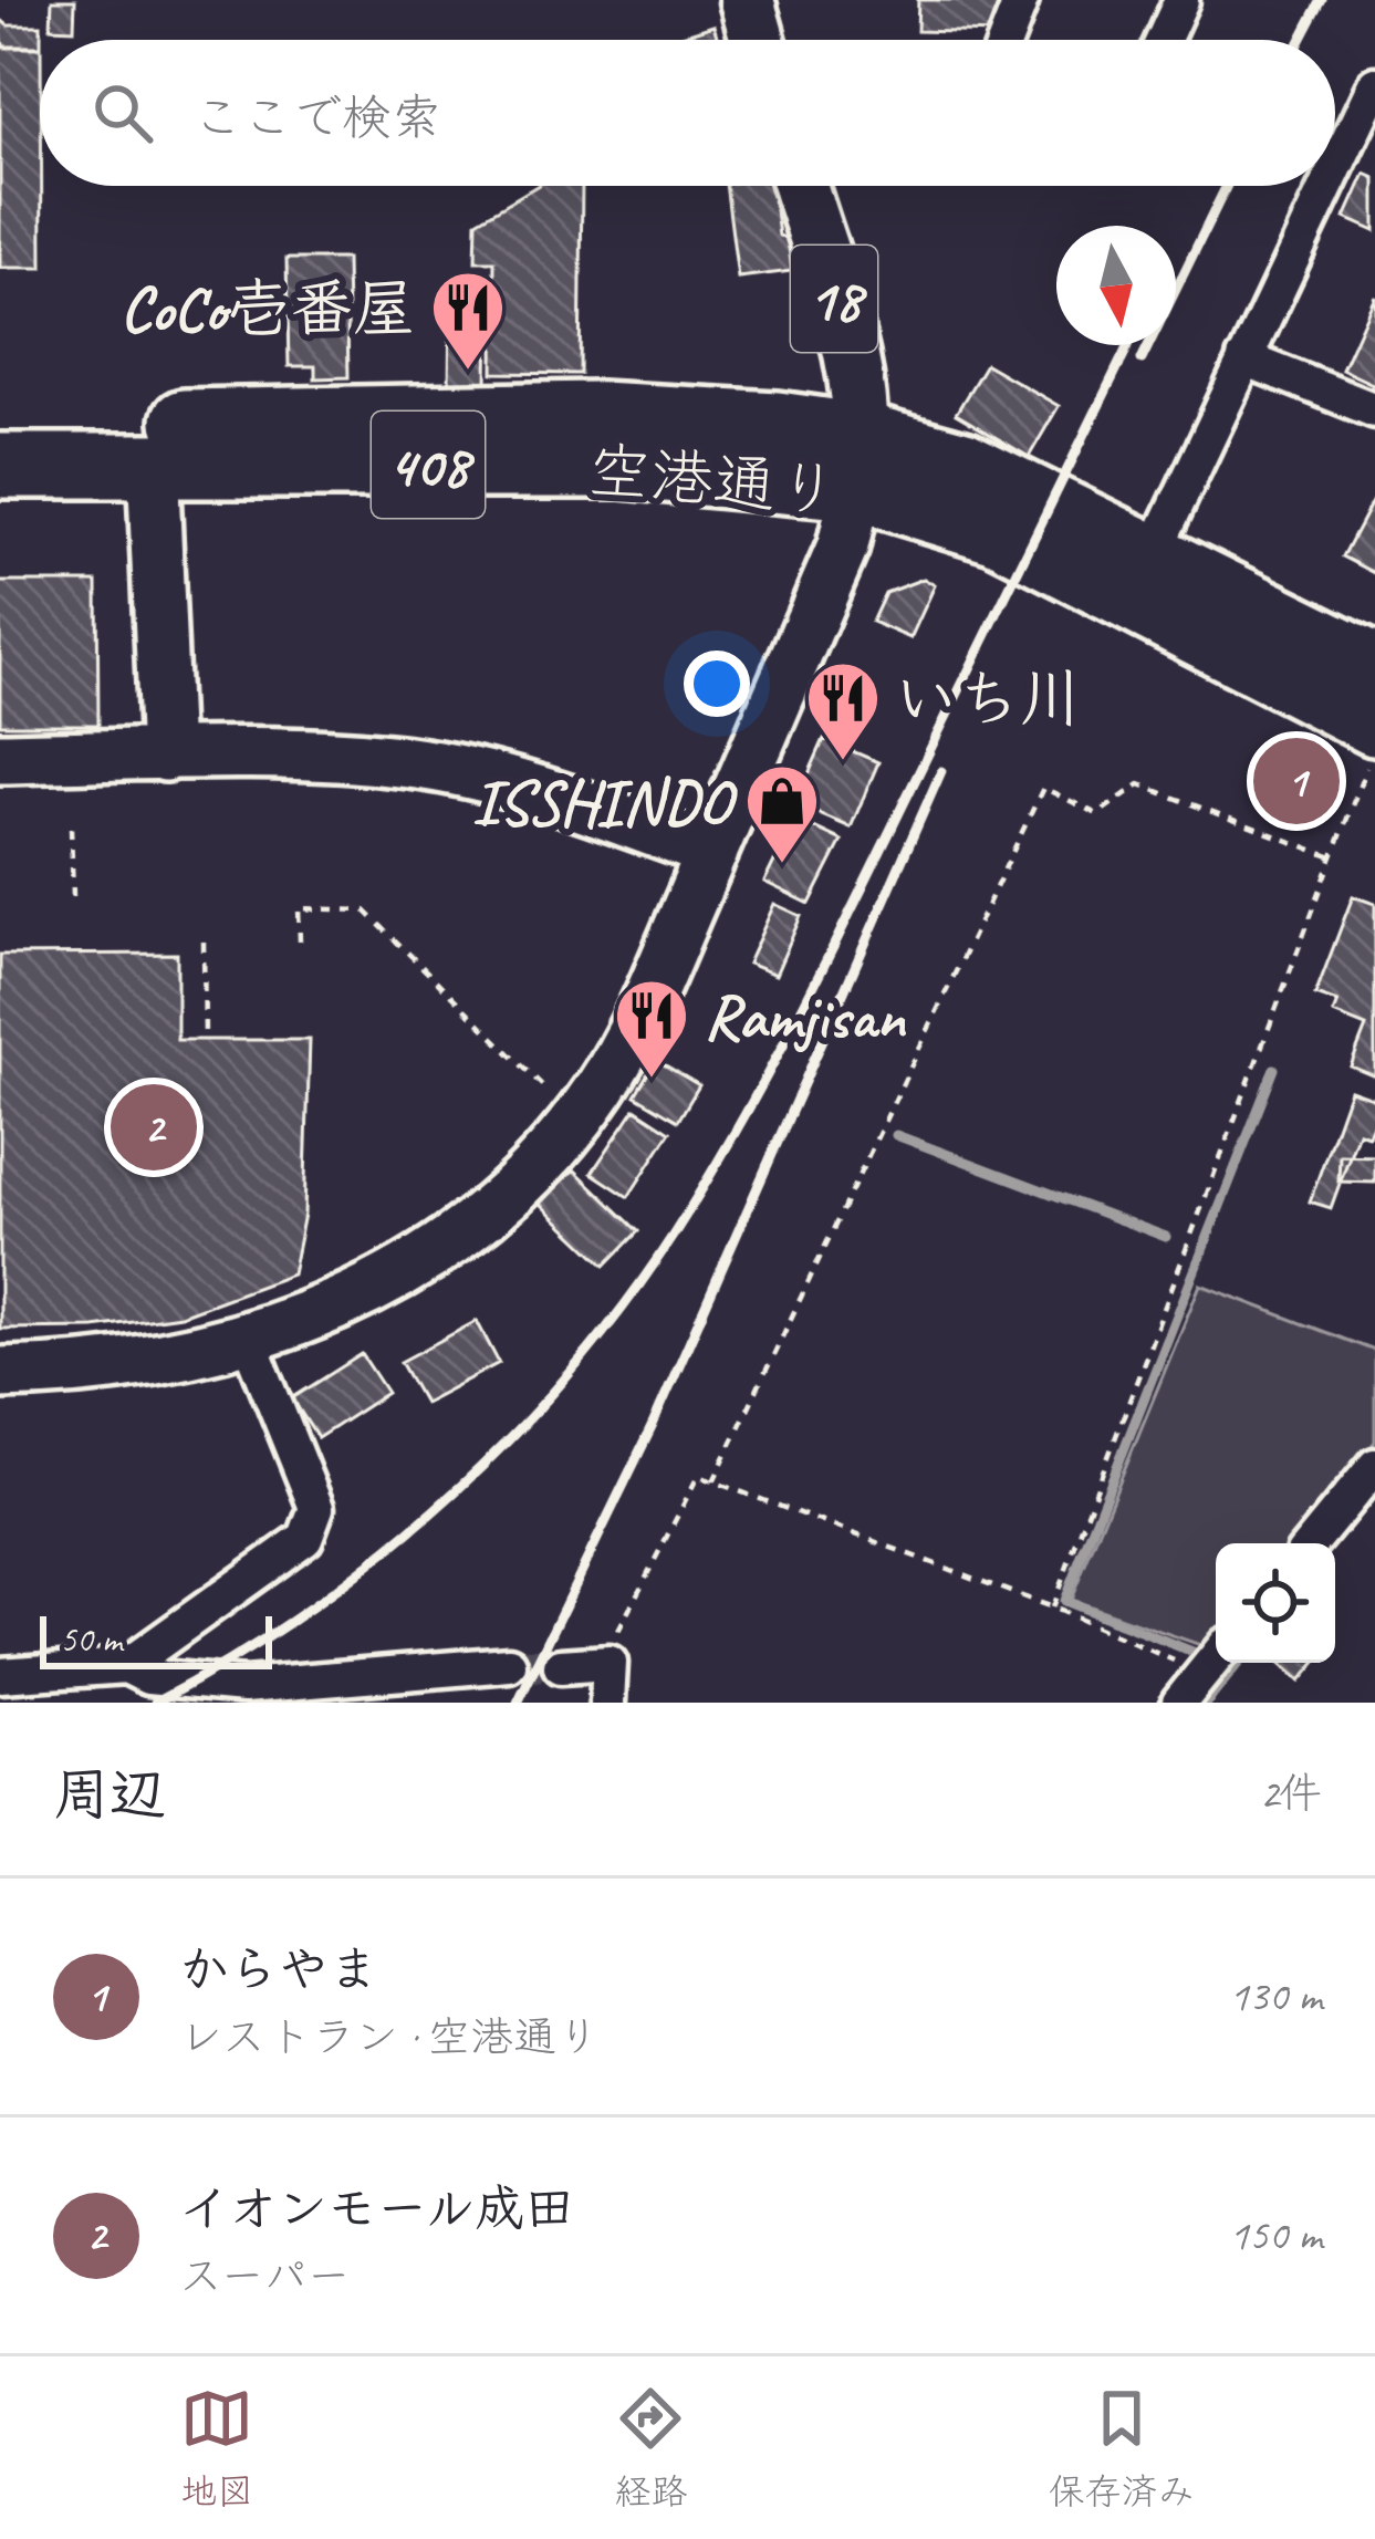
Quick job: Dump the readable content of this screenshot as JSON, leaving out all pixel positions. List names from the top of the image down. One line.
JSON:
{"streets":{"highway":["408","空港通り"],"main road":["18"]},"crossings":[["18","空港通り"]],"places":{"restaurant":["CoCo壱番屋","いち川","Ramjisan"],"shop":["ISSHINDO"]},"scale_bar":"50 m","north":"bottom","page":{"search":"ここで検索","pins":["1","2"],"scale":"50 m","heading":["周辺","2件"],"list":[{"mark":"1","name":"からやま","note":"レストラン · 空港通り","value":"130 m"},{"mark":"2","name":"イオンモール成田","note":"スーパー","value":"150 m"}],"nav":["地図","経路","保存済み"]}}
